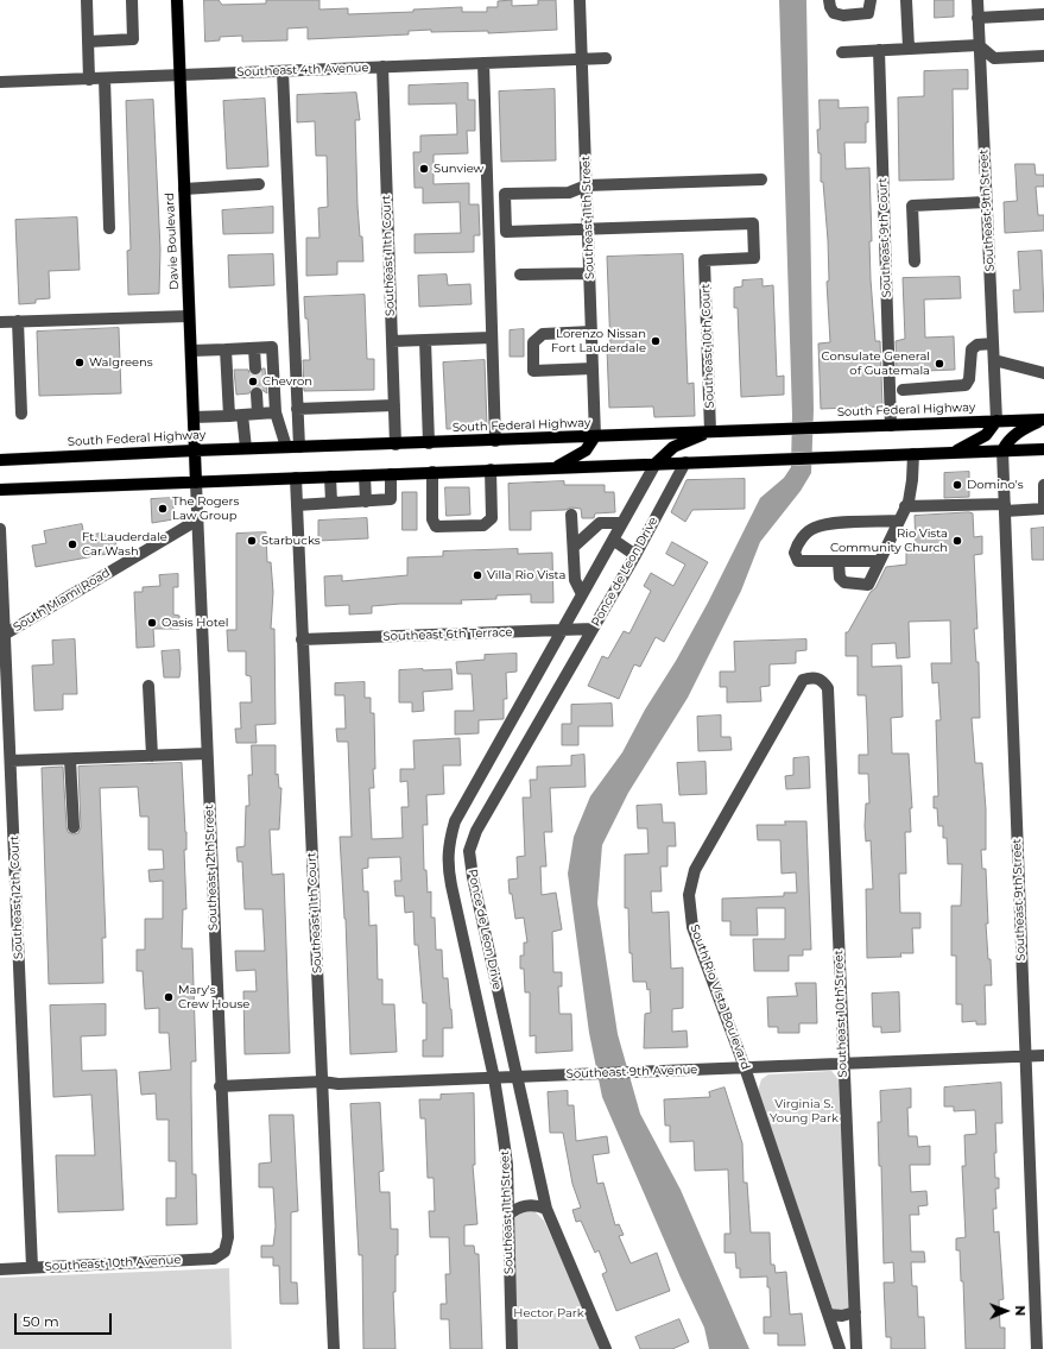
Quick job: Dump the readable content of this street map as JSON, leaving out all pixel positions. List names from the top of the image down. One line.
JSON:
{"streets":{"main road":["Davie Boulevard","South Federal Highway"],"street":["Southeast 4th Avenue","Southeast 9th Street","Southeast 11th Street","Southeast 9th Court","Southeast 11th Court","Southeast 10th Court","Ponce de Leon Drive","South Miami Road","Southeast 6th Terrace","Southeast 12th Street","Southeast 12th Court","South Rio Vista Boulevard","Southeast 10th Street","Southeast 9th Avenue","Southeast 10th Avenue"]},"crossings":[["Southeast 4th Avenue","Southeast 11th Street"],["Southeast 4th Avenue","Davie Boulevard"],["Southeast 4th Avenue","Southeast 11th Court"],["Southeast 9th Street","South Federal Highway"],["Southeast 9th Street","Southeast 9th Avenue"],["Southeast 11th Street","Southeast 10th Court"],["Southeast 11th Street","South Federal Highway"],["Southeast 11th Street","Ponce de Leon Drive"],["Southeast 11th Street","Southeast 9th Avenue"],["Southeast 9th Court","South Federal Highway"],["Davie Boulevard","South Federal Highway"],["Davie Boulevard","Southeast 12th Street"],["Southeast 11th Court","South Federal Highway"],["Southeast 11th Court","Southeast 6th Terrace"],["Southeast 11th Court","Southeast 9th Avenue"],["Southeast 10th Court","South Federal Highway"],["Ponce de Leon Drive","Southeast 6th Terrace"],["Ponce de Leon Drive","Southeast 9th Avenue"],["South Miami Road","Southeast 12th Street"],["South Miami Road","Southeast 12th Court"],["Southeast 12th Street","Southeast 9th Avenue"],["Southeast 12th Street","Southeast 10th Avenue"],["Southeast 12th Court","Southeast 10th Avenue"],["South Rio Vista Boulevard","Southeast 10th Street"],["South Rio Vista Boulevard","Southeast 9th Avenue"],["Southeast 10th Street","Southeast 9th Avenue"]],"parks":["Virginia S. Young Park","Hector Park"],"places":["Sunview","Lorenzo Nissan Fort Lauderdale","Walgreens","Consulate General of Guatemala","Chevron","Domino's","The Rogers Law Group","Starbucks","Rio Vista Community Church","Ft. Lauderdale Car Wash","Villa Rio Vista","Oasis Hotel","Mary's Crew House"],"scale_bar":"50 m","north":"right"}
